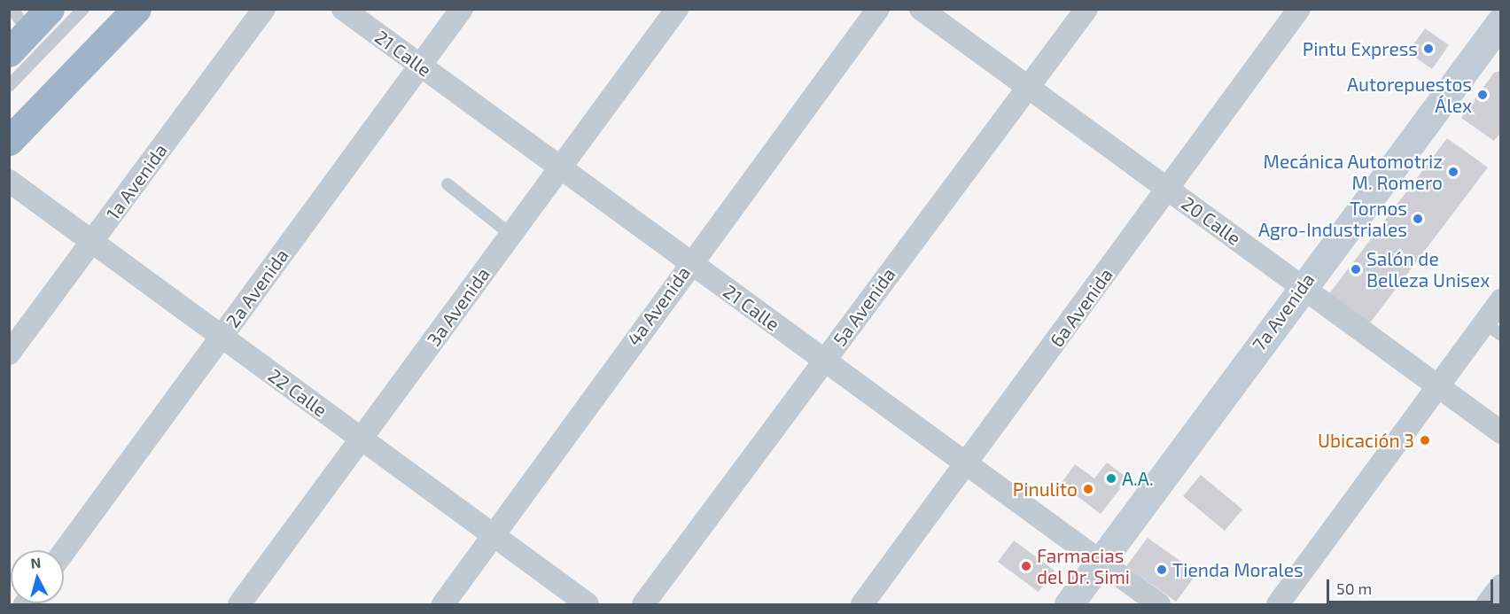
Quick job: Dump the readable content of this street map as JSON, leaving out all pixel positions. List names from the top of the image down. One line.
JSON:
{"streets":{"main road":["7a Avenida"],"street":["21 Calle","1a Avenida","20 Calle","2a Avenida","4a Avenida","3a Avenida","5a Avenida","6a Avenida","22 Calle"]},"crossings":[["21 Calle","2a Avenida"],["21 Calle","4a Avenida"],["21 Calle","3a Avenida"],["21 Calle","5a Avenida"],["21 Calle","6a Avenida"],["21 Calle","7a Avenida"],["1a Avenida","22 Calle"],["20 Calle","5a Avenida"],["20 Calle","6a Avenida"],["20 Calle","7a Avenida"],["2a Avenida","22 Calle"],["4a Avenida","22 Calle"],["3a Avenida","22 Calle"]],"places":["Pintu Express","Autorepuestos Álex","Mecánica Automotriz M. Romero","Tornos Agro-Industriales","Salón de Belleza Unisex","Ubicación 3","A.A.","Pinulito","Farmacias del Dr. Simi","Tienda Morales"],"scale_bar":"50 m","north":"top"}
